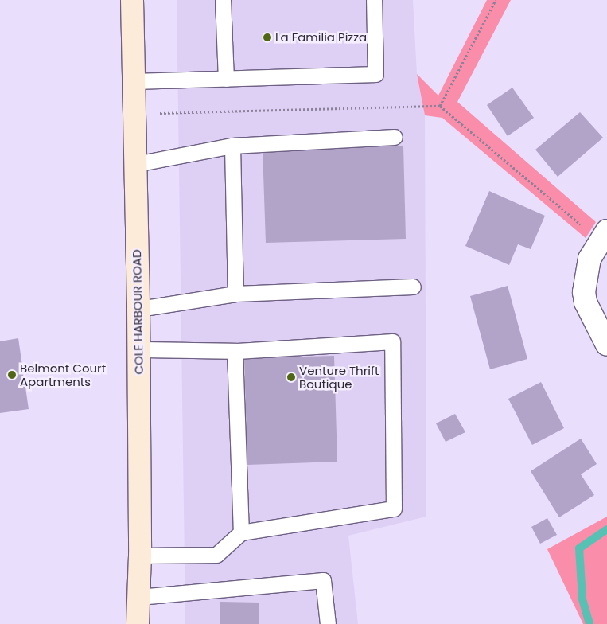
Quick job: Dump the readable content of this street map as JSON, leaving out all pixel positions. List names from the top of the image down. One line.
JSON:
{"streets":{"main road":["COLE HARBOUR ROAD"]},"places":["La Familia Pizza","Belmont Court Apartments","Venture Thrift Boutique"]}
